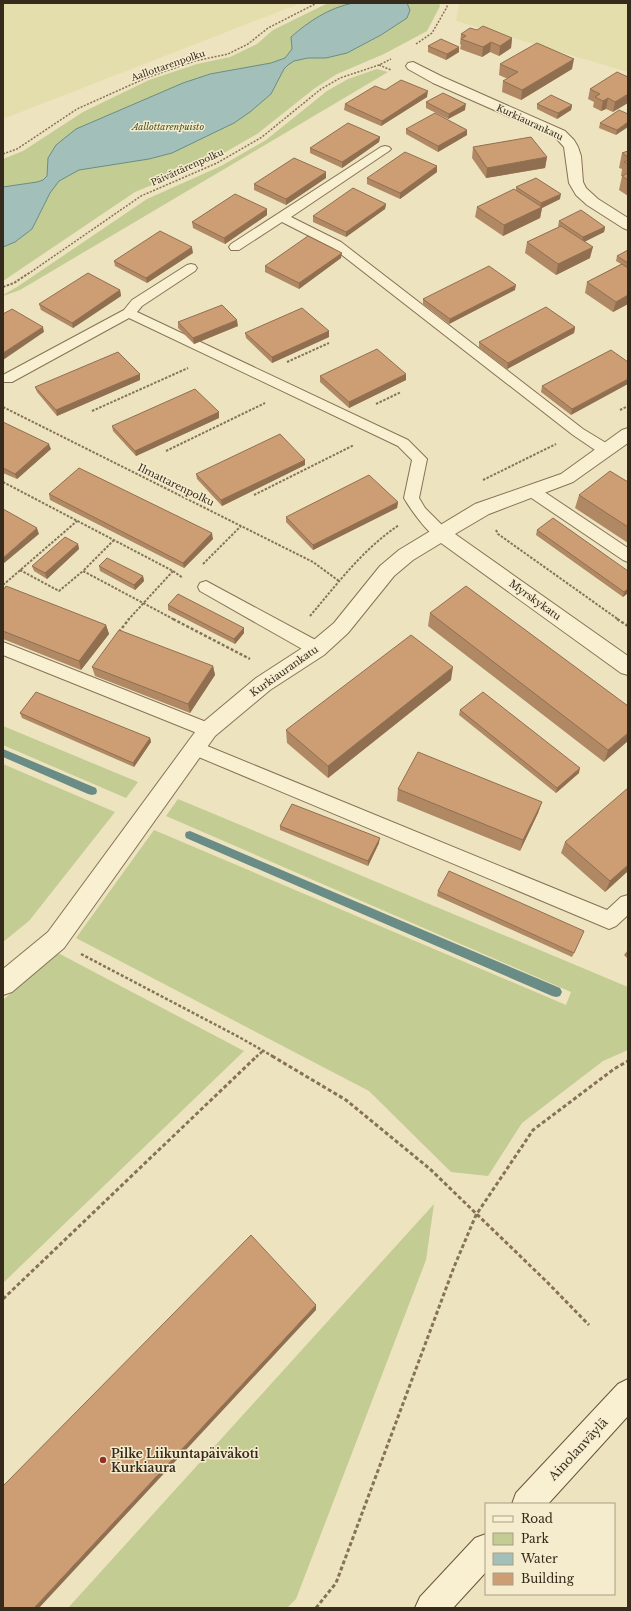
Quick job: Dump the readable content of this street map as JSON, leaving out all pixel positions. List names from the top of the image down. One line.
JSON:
{"streets":{"street":["Kurkiaurankatu","Myrskykatu","Ainolanväylä"],"path":["Aallottarenpolku","Päivättärenpolku","Ilmattarenpolku"]},"crossings":[["Kurkiaurankatu","Myrskykatu"]],"parks":["Aallottarenpuisto"],"places":["Pilke Liikuntapäiväkoti Kurkiaura"],"legend":["Road","Park","Water","Building"]}
